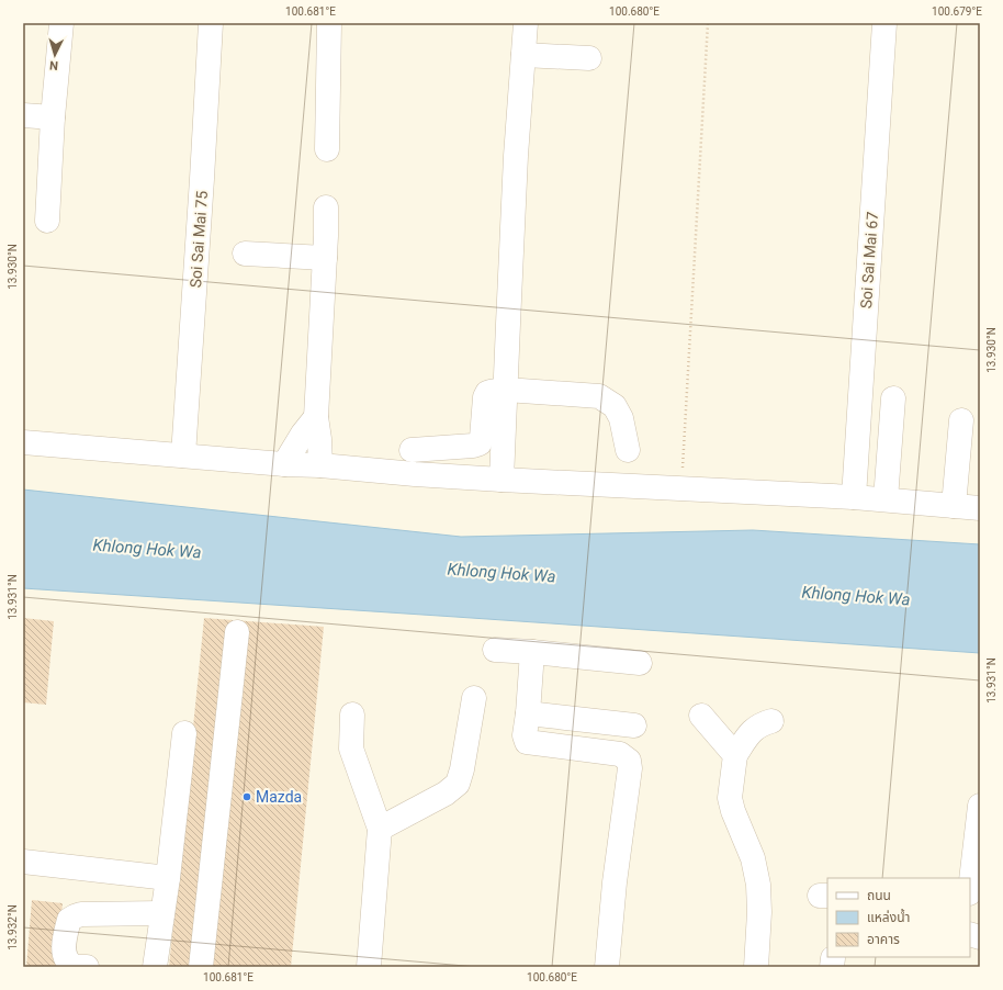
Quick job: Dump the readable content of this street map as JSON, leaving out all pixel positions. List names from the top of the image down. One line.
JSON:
{"streets":{"street":["Soi Sai Mai 75","Soi Sai Mai 67"]},"water":["Khlong Hok Wa"],"places":["Mazda"],"legend":["ถนน","แหล่งน้ำ","อาคาร"],"north":"bottom","coordinates":["100.681°E","100.680°E","100.679°E","13.930°N","13.931°N","13.932°N"]}
